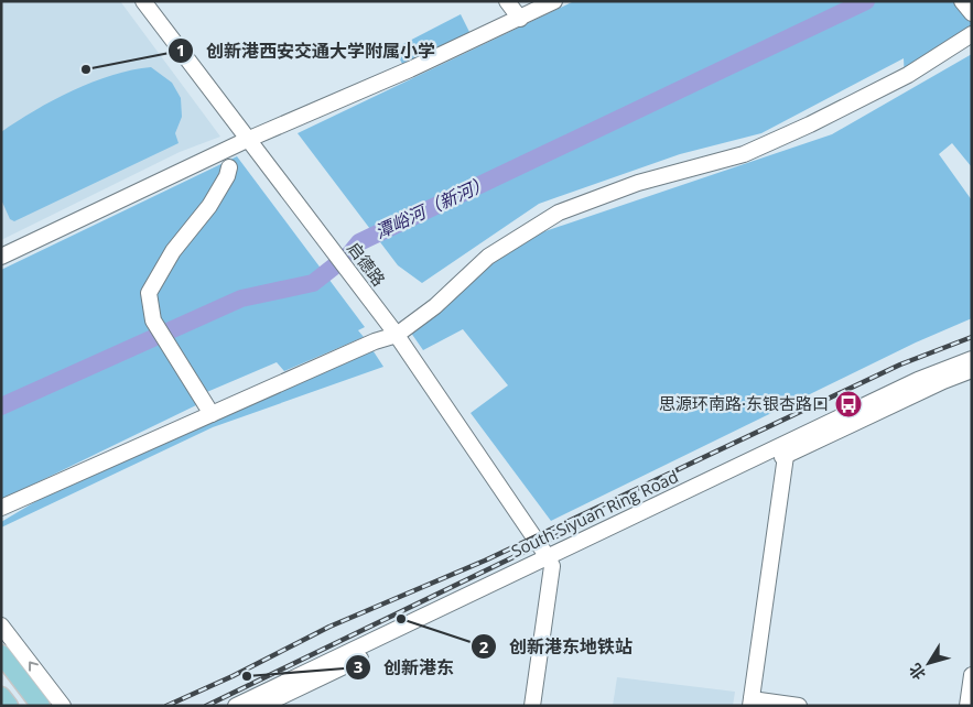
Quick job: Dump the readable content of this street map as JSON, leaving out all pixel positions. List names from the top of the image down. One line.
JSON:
{"streets":{"street":["启德路","South Siyuan Ring Road"]},"crossings":[["启德路","South Siyuan Ring Road"]],"water":["潭峪河（新河）"],"places":{"other":["创新港西安交通大学附属小学","创新港东地铁站","创新港东"],"bus stop":["思源环南路·东银杏路口"]},"north":"bottom left"}
